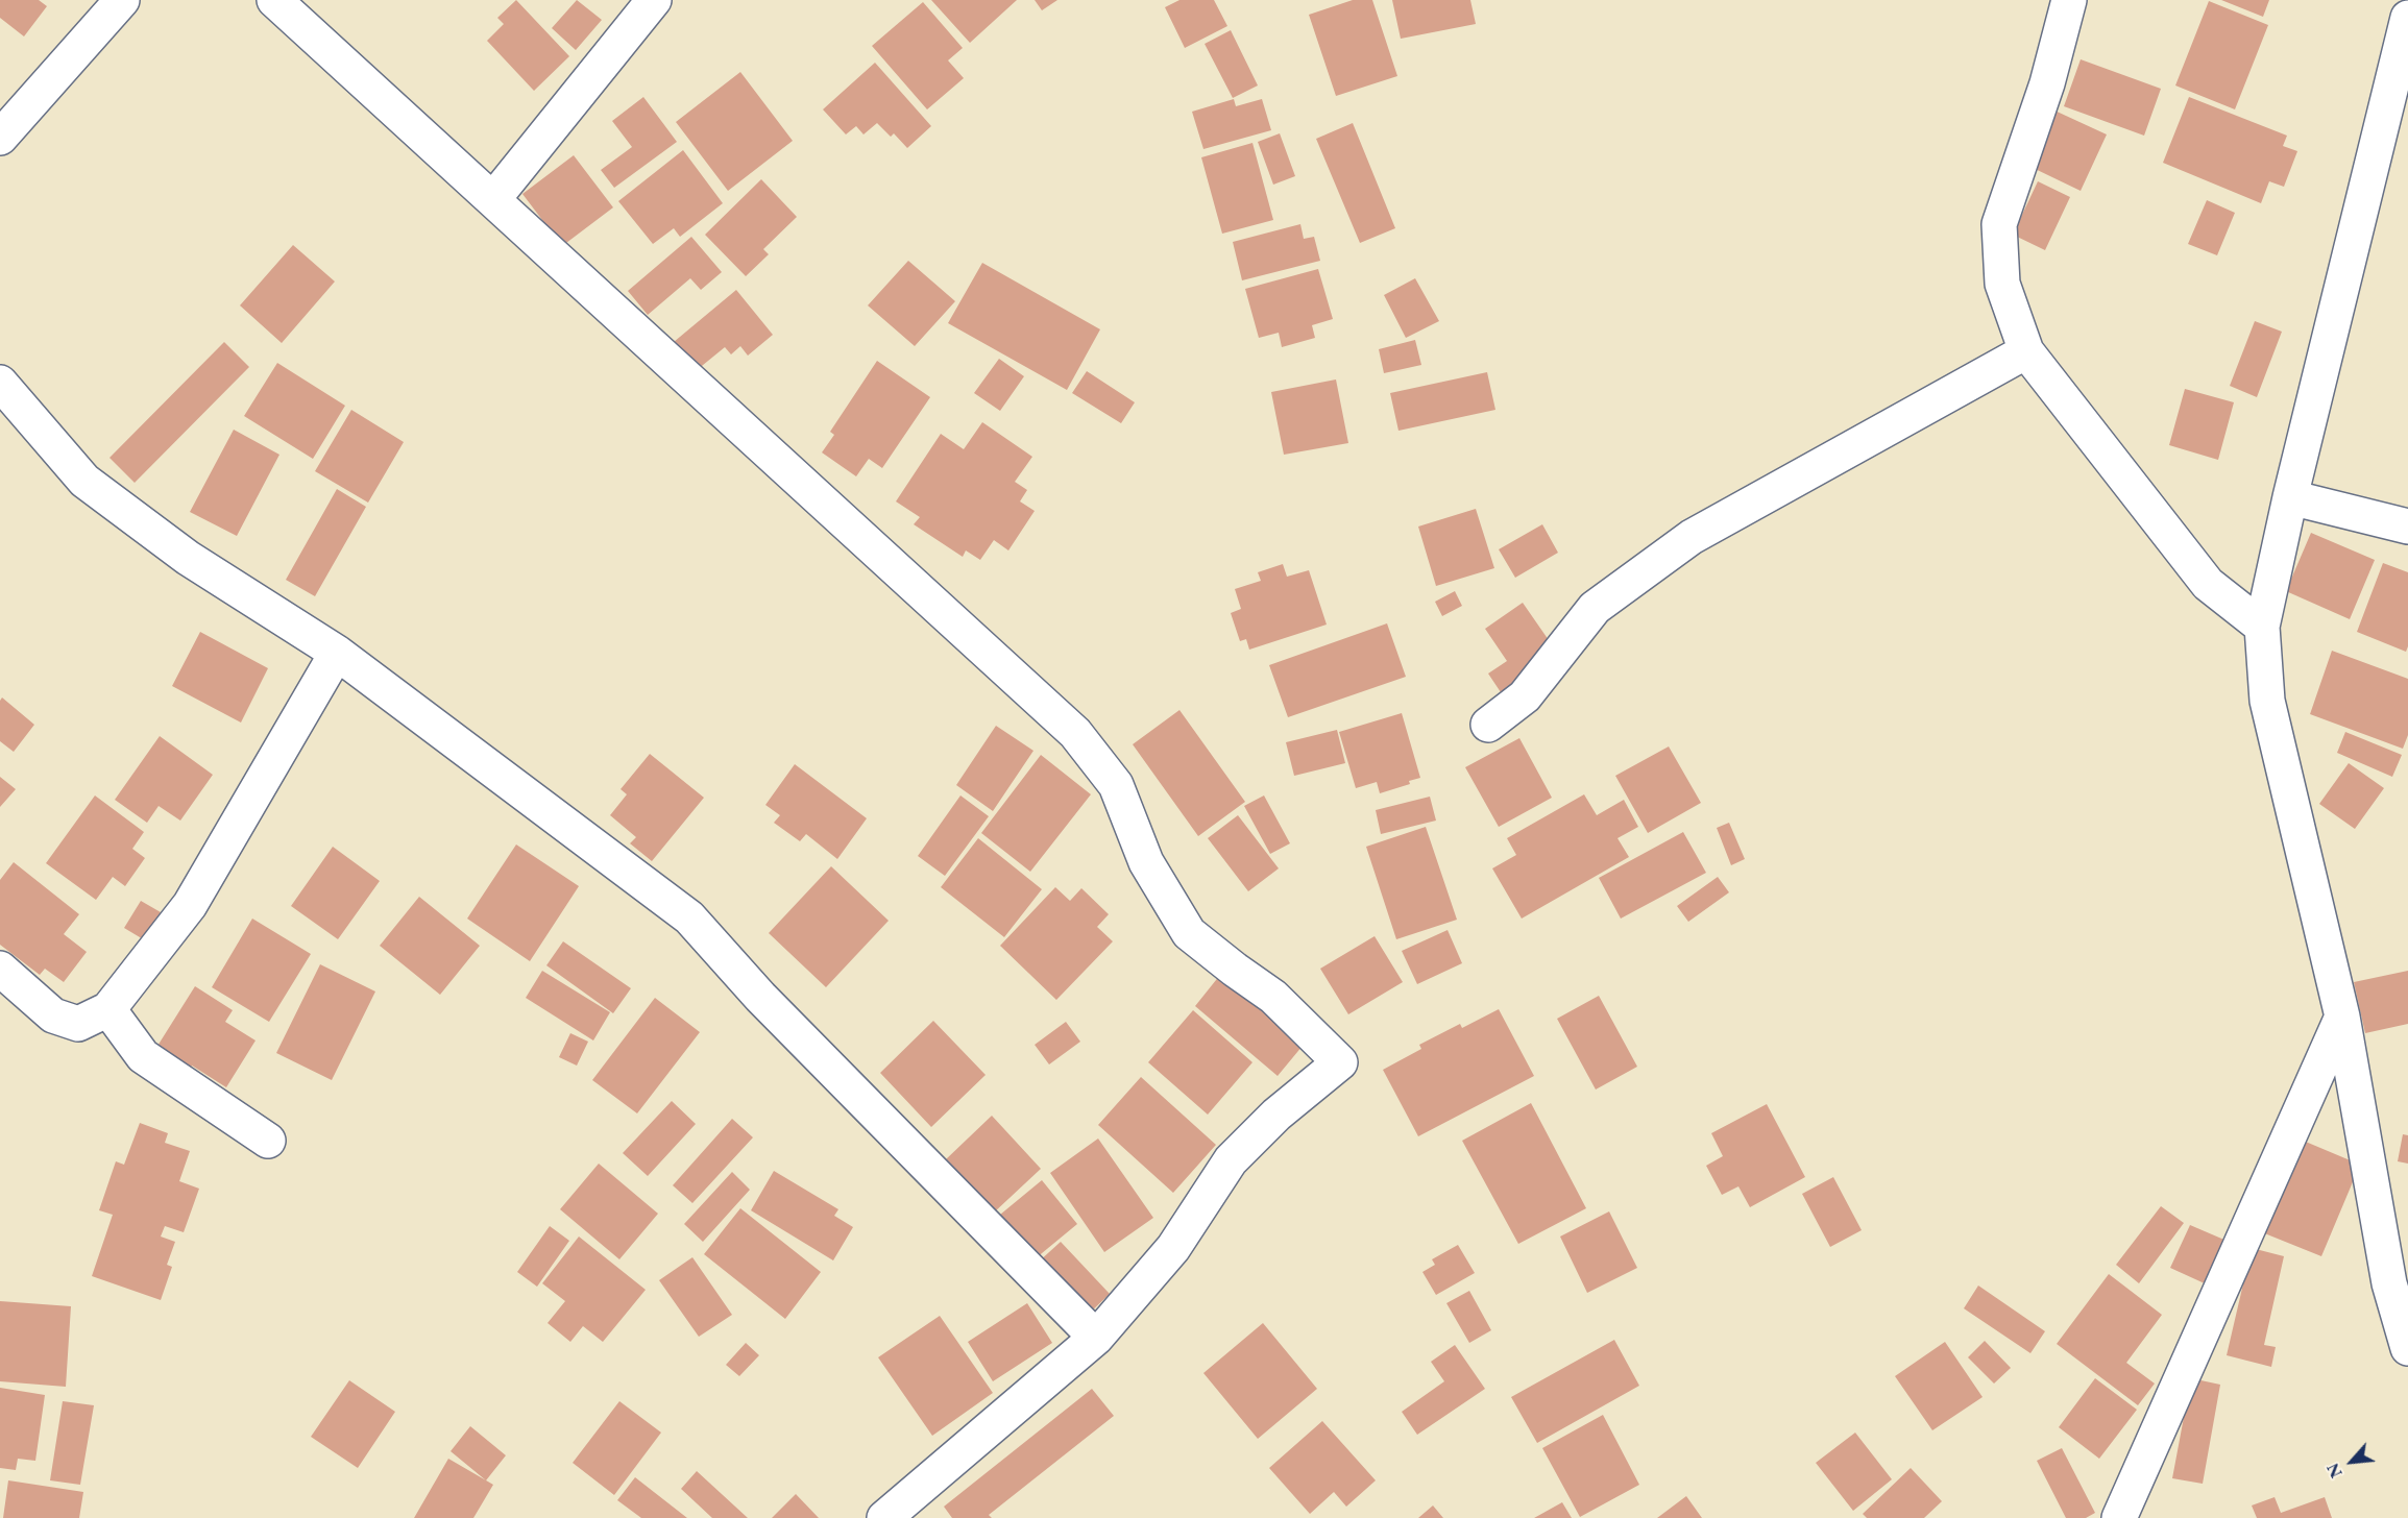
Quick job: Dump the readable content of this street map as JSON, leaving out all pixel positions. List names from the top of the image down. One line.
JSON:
{"north":"bottom left"}
